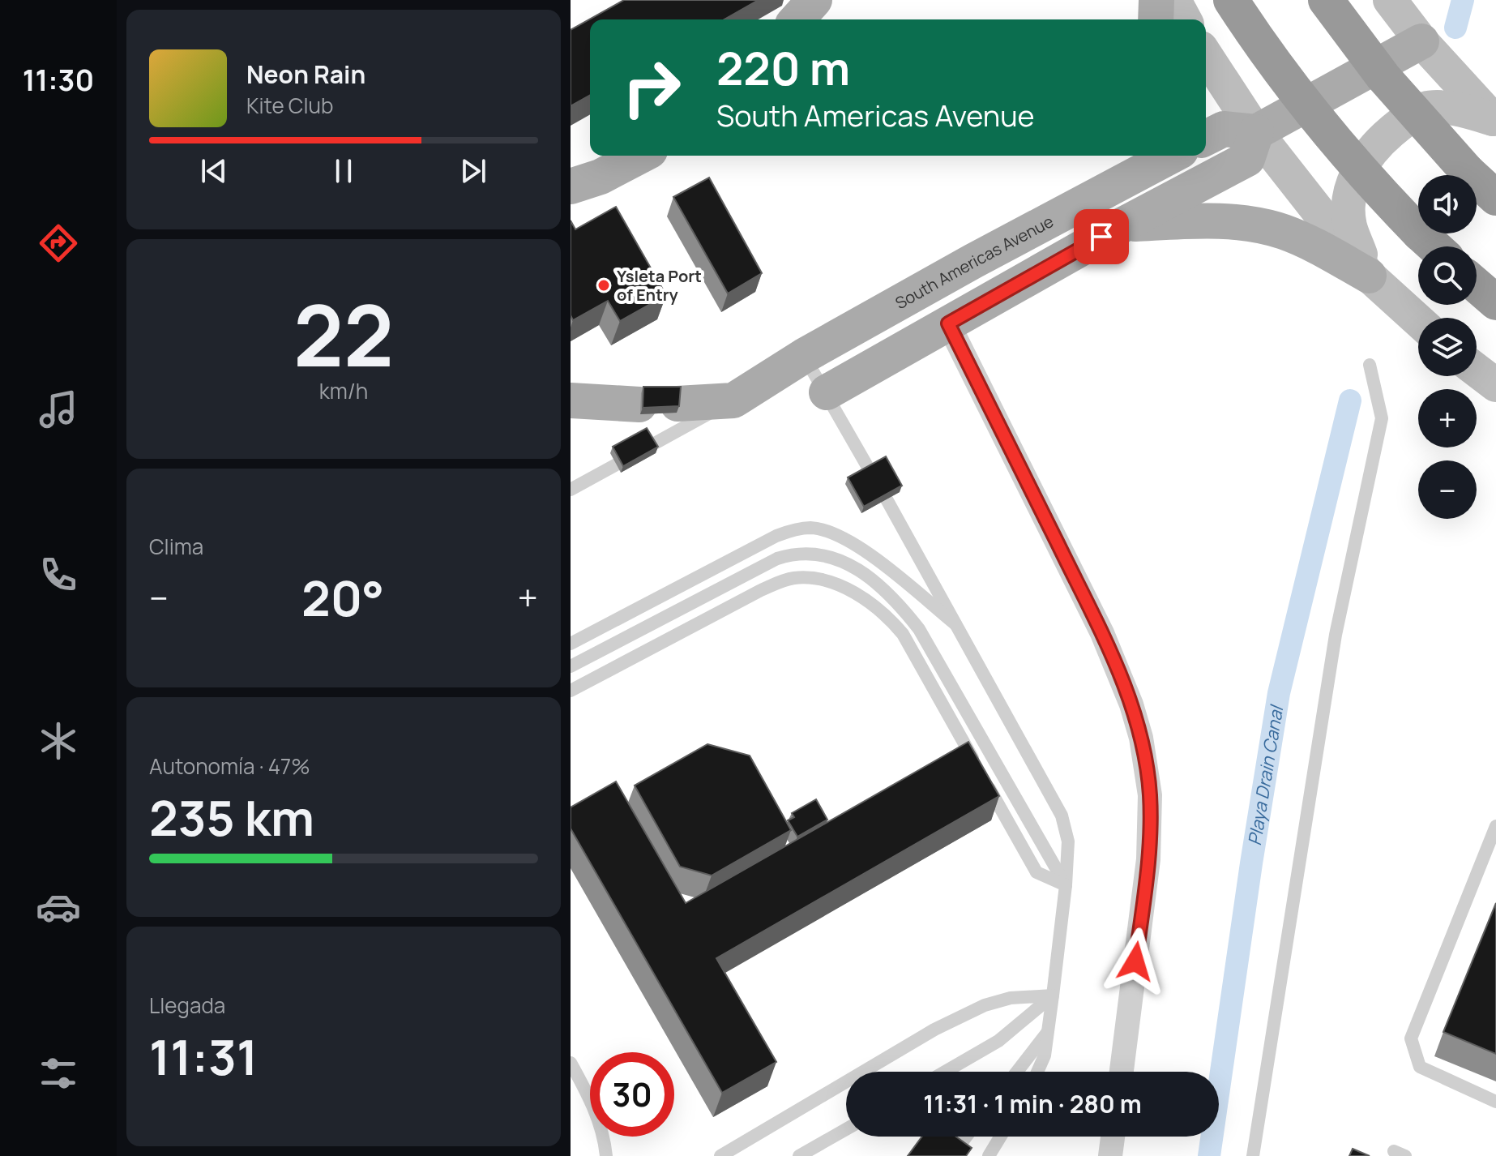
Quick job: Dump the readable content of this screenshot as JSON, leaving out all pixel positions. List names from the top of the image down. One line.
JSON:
{"streets":{"main road":["South Americas Avenue"]},"water":["Playa Drain Canal"],"places":["Ysleta Port of Entry"],"page":{"tabs":"11:30","turn":["220 m","South Americas Avenue"],"song":["Neon Rain","Kite Club"],"map_buttons":["+","−"],"tile":[["22","km/h"],"Clima",["Autonomía · 47%","235 km"],["Llegada","11:31"]],"heat":["−","20°","+"],"limit":"30","trip":"11:31 · 1 min · 280 m"}}
